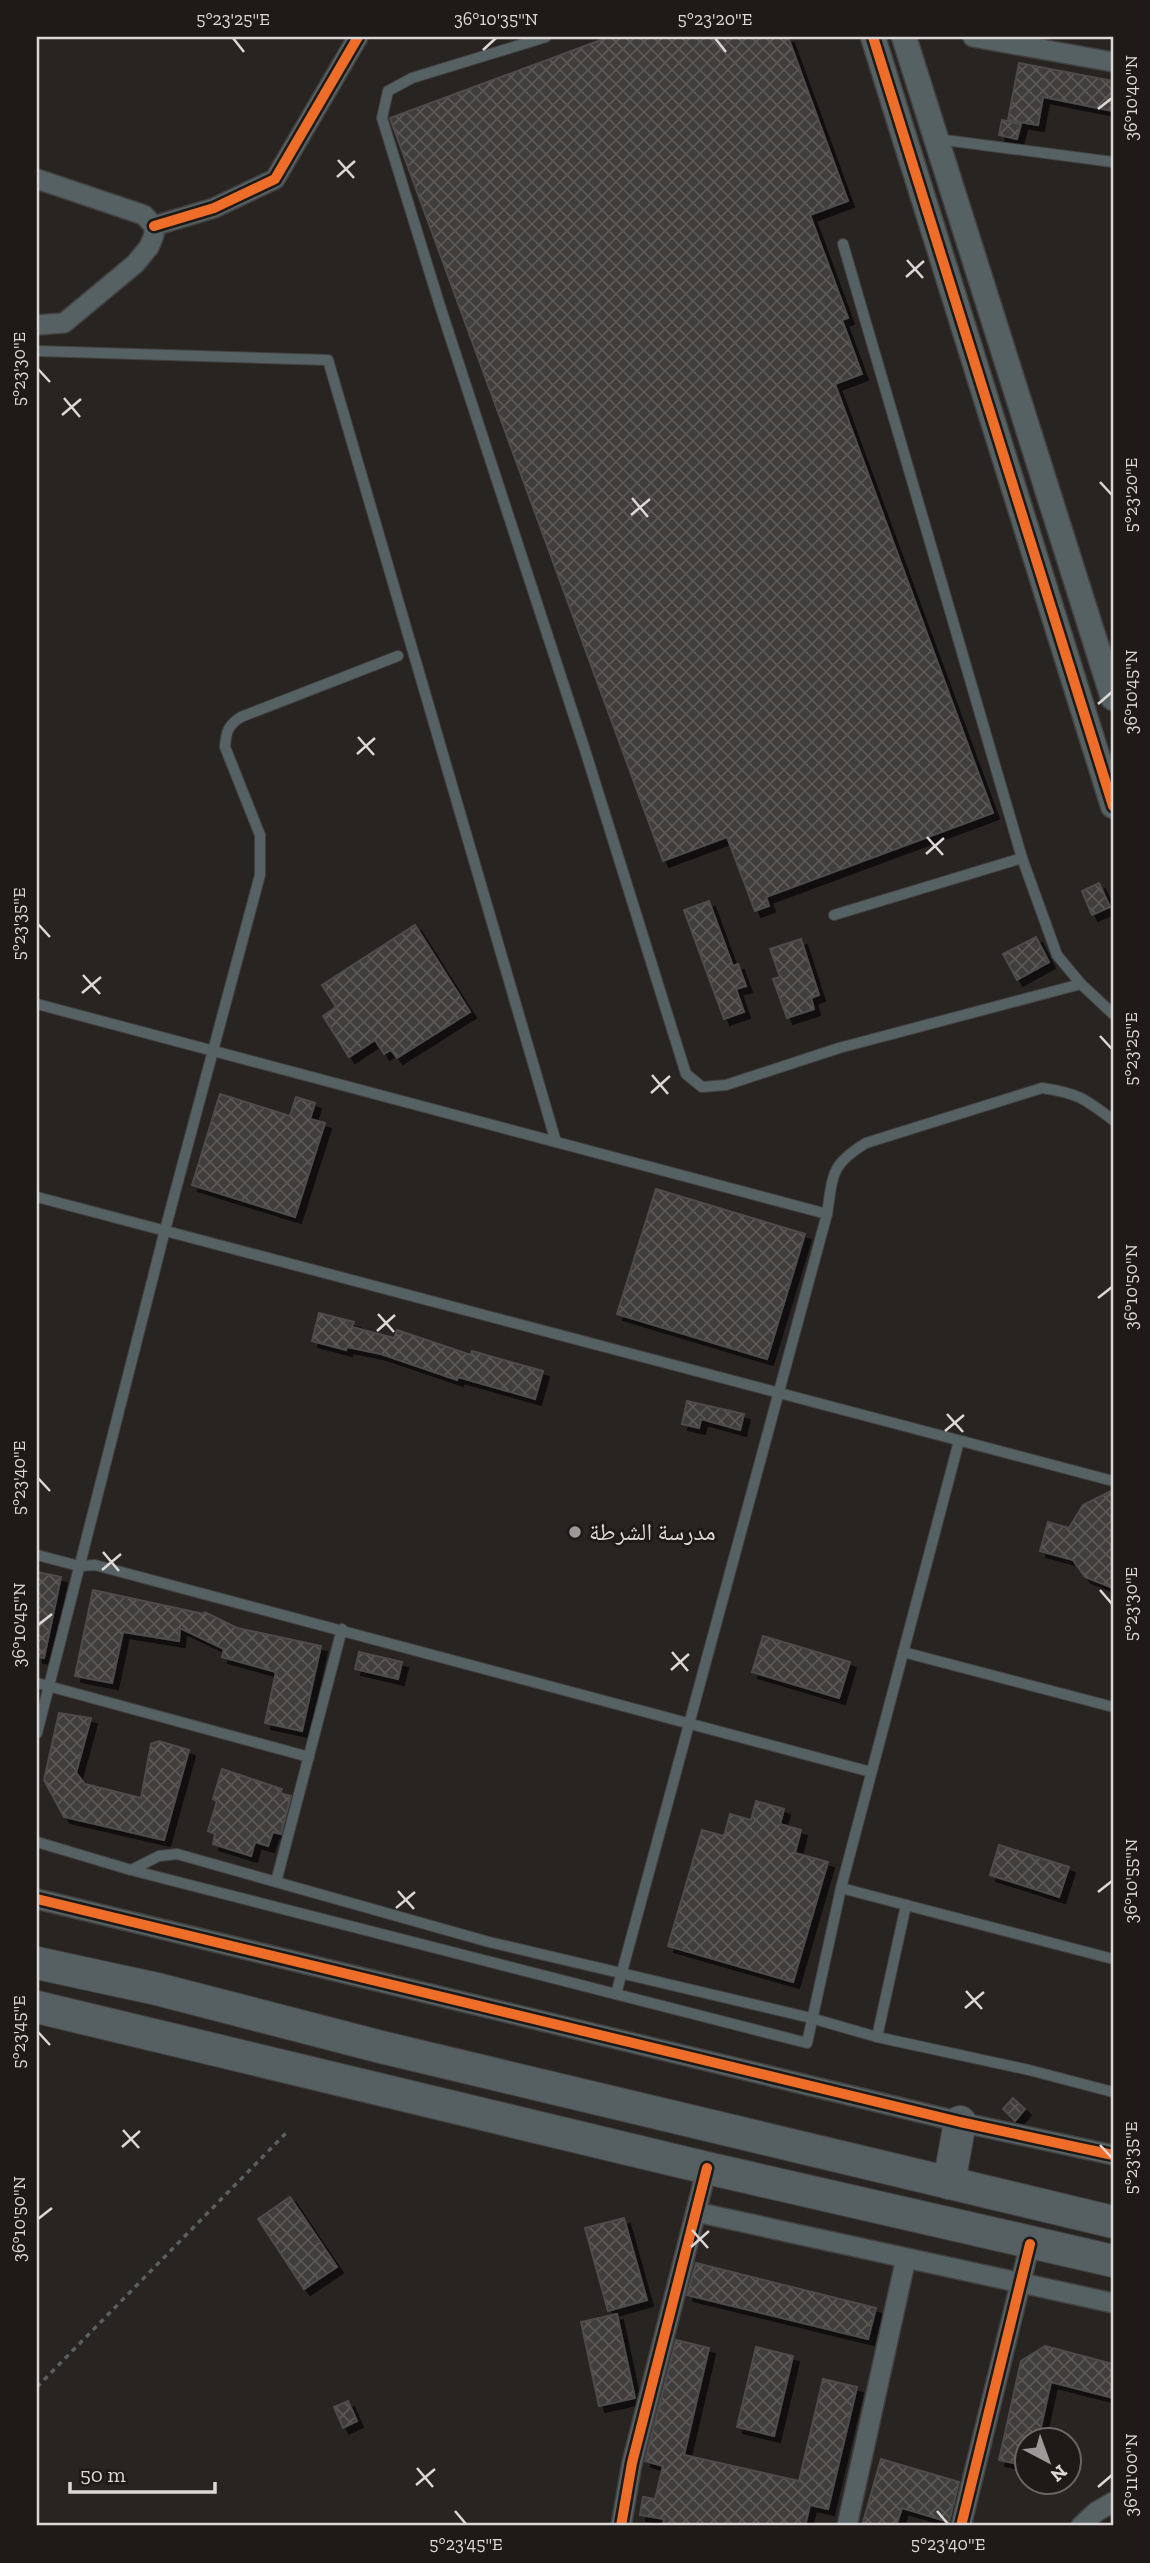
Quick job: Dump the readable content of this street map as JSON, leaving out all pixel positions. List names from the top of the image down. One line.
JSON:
{"places":["مدرسة الشرطة"],"scale_bar":"50 m","north":"bottom right","coordinates":["5°23'25\"E","36°10'35\"N","5°23'20\"E","36°10'40\"N","5°23'30\"E","36°10'45\"N","5°23'35\"E","36°10'50\"N","5°23'40\"E","36°10'55\"N","5°23'45\"E","36°11'00\"N"]}
